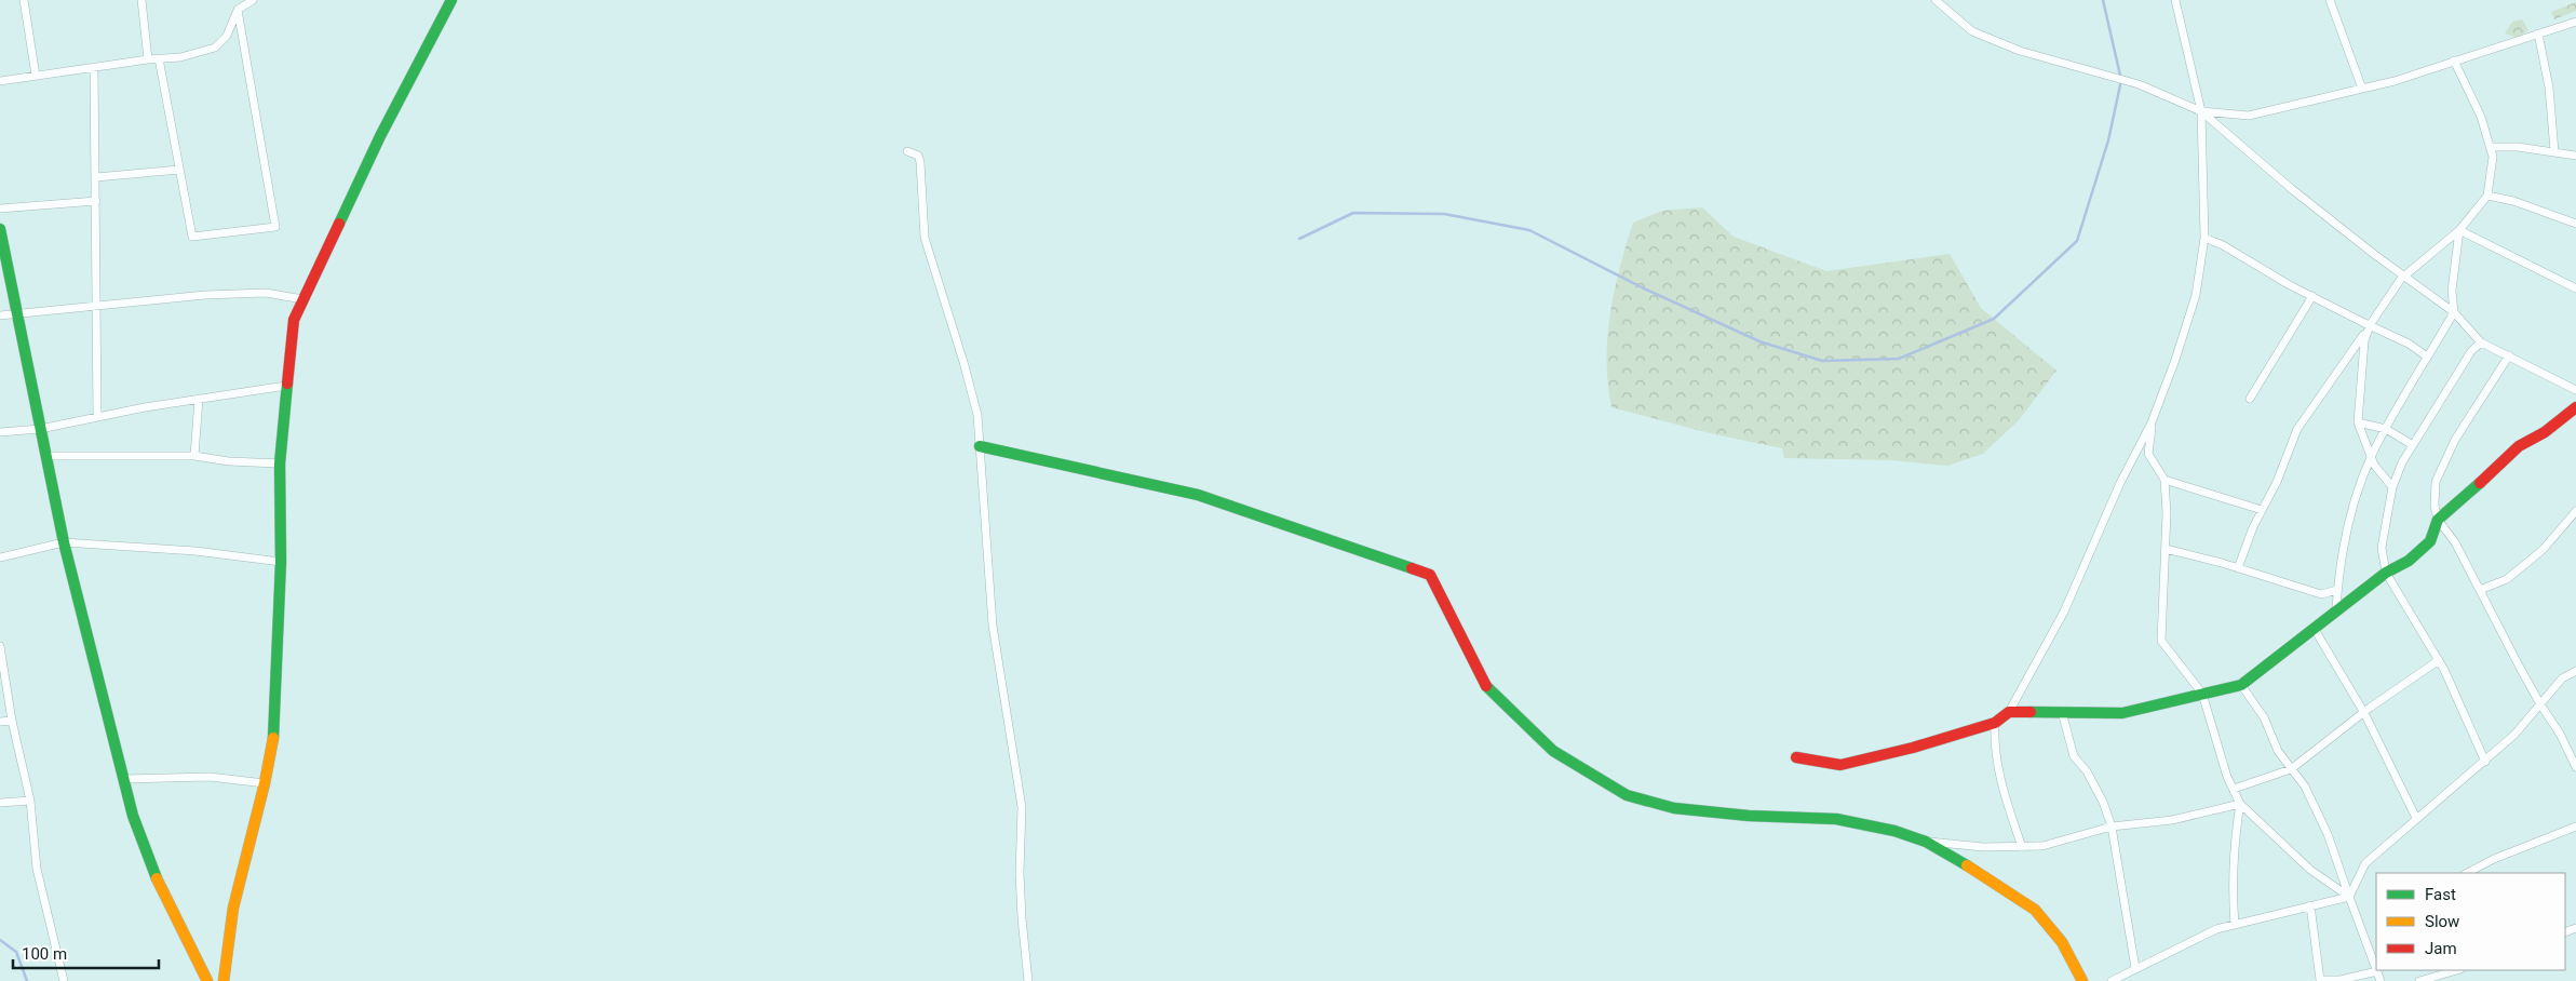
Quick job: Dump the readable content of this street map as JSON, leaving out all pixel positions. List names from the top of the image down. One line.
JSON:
{"legend":["Fast","Slow","Jam"],"scale_bar":"100 m"}
